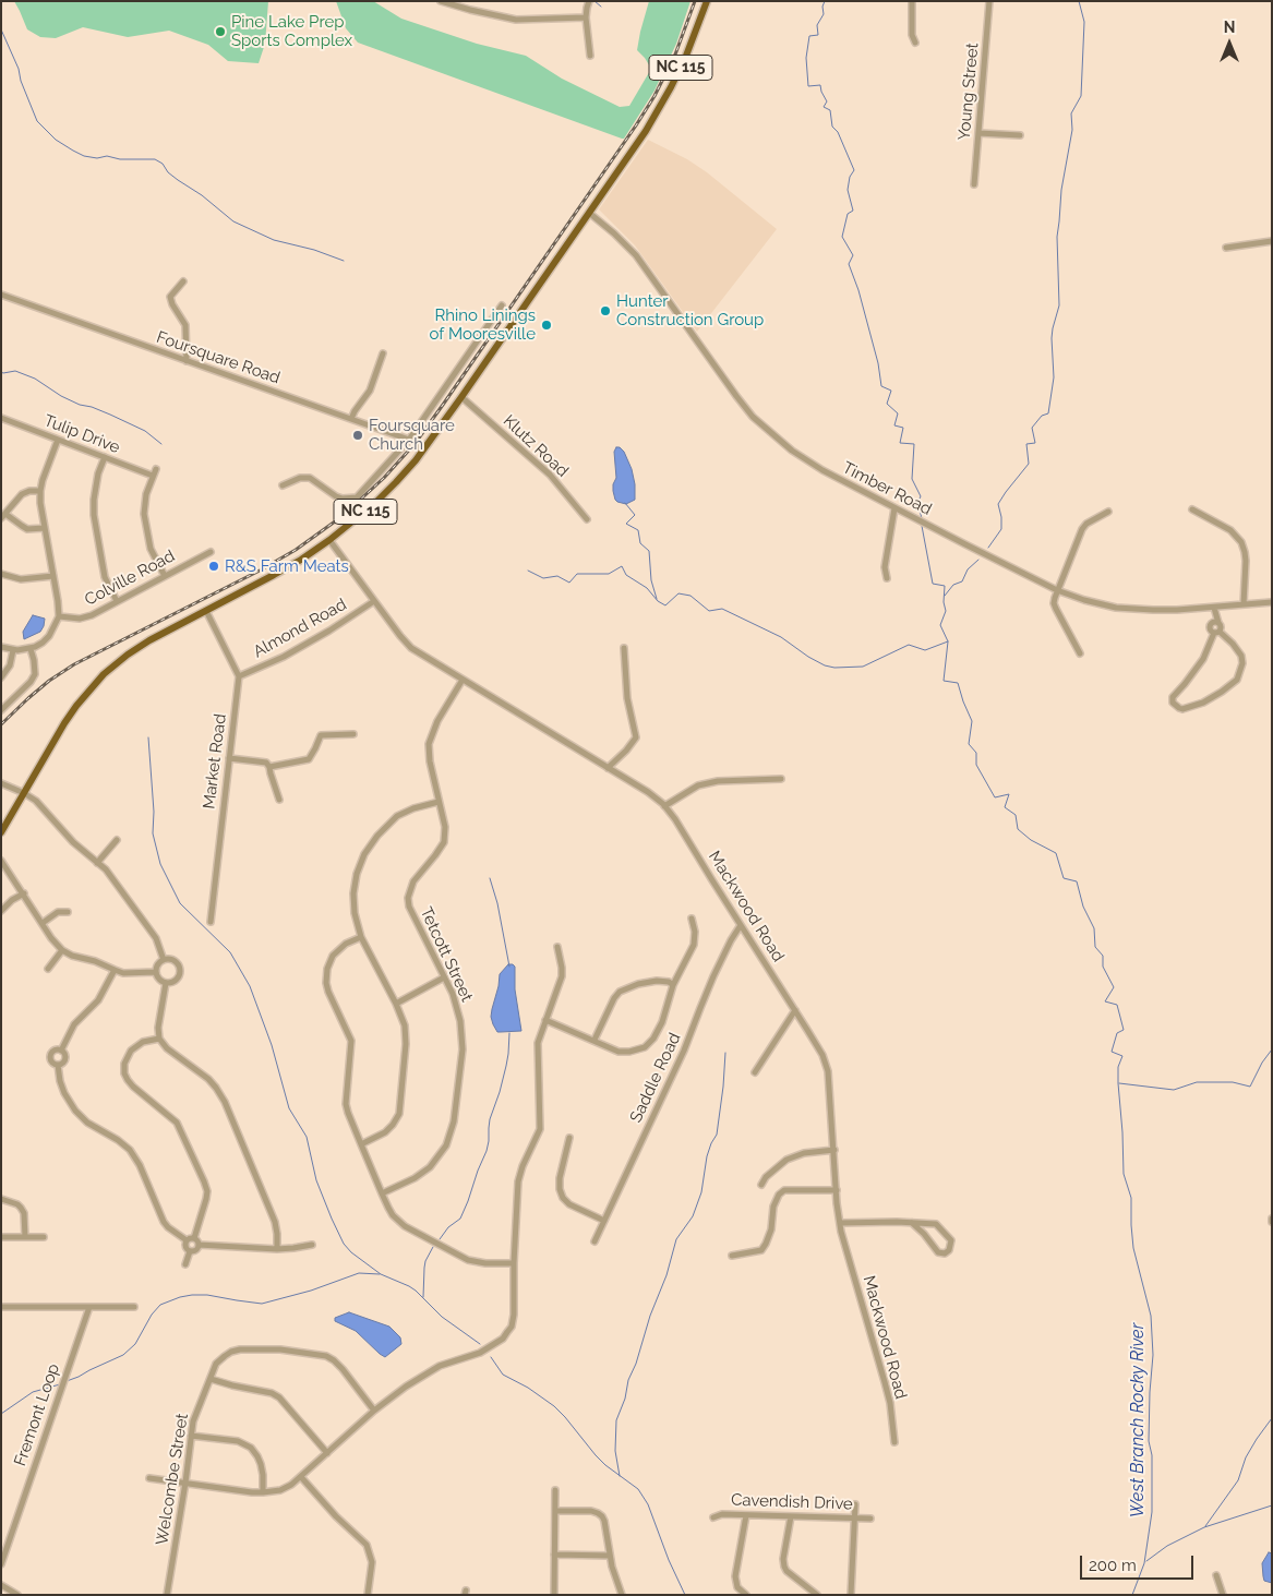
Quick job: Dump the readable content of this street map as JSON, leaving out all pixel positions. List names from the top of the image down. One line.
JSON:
{"streets":{"main road":["NC 115"],"street":["Young Street","Foursquare Road","Tulip Drive","Klutz Road","Timber Road","Colville Road","Almond Road","Market Road","Mackwood Road","Tetcott Street","Saddle Road","Fremont Loop","Welcombe Street","Cavendish Drive"]},"crossings":[["NC 115","Foursquare Road"],["NC 115","Klutz Road"],["NC 115","Timber Road"],["NC 115","Mackwood Road"],["Almond Road","Market Road"],["Almond Road","Mackwood Road"],["Mackwood Road","Tetcott Street"],["Mackwood Road","Saddle Road"]],"water":["West Branch Rocky River"],"places":["Pine Lake Prep Sports Complex","Hunter Construction Group","Rhino Linings of Mooresville","Foursquare Church","R&S Farm Meats"],"scale_bar":"200 m","north":"top"}
